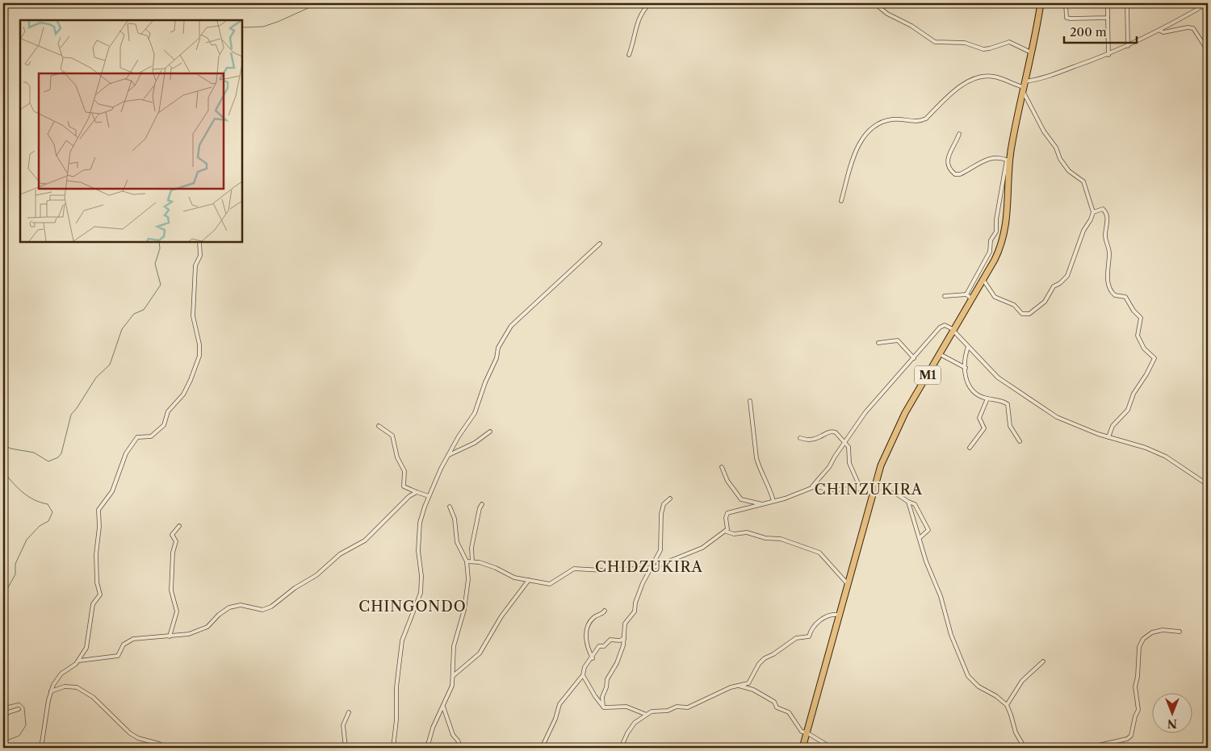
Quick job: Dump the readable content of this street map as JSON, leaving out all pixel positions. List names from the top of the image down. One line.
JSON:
{"streets":{"highway":["M1"]},"districts":["CHINZUKIRA","CHIDZUKIRA","CHINGONDO"],"scale_bar":"200 m","north":"bottom"}
